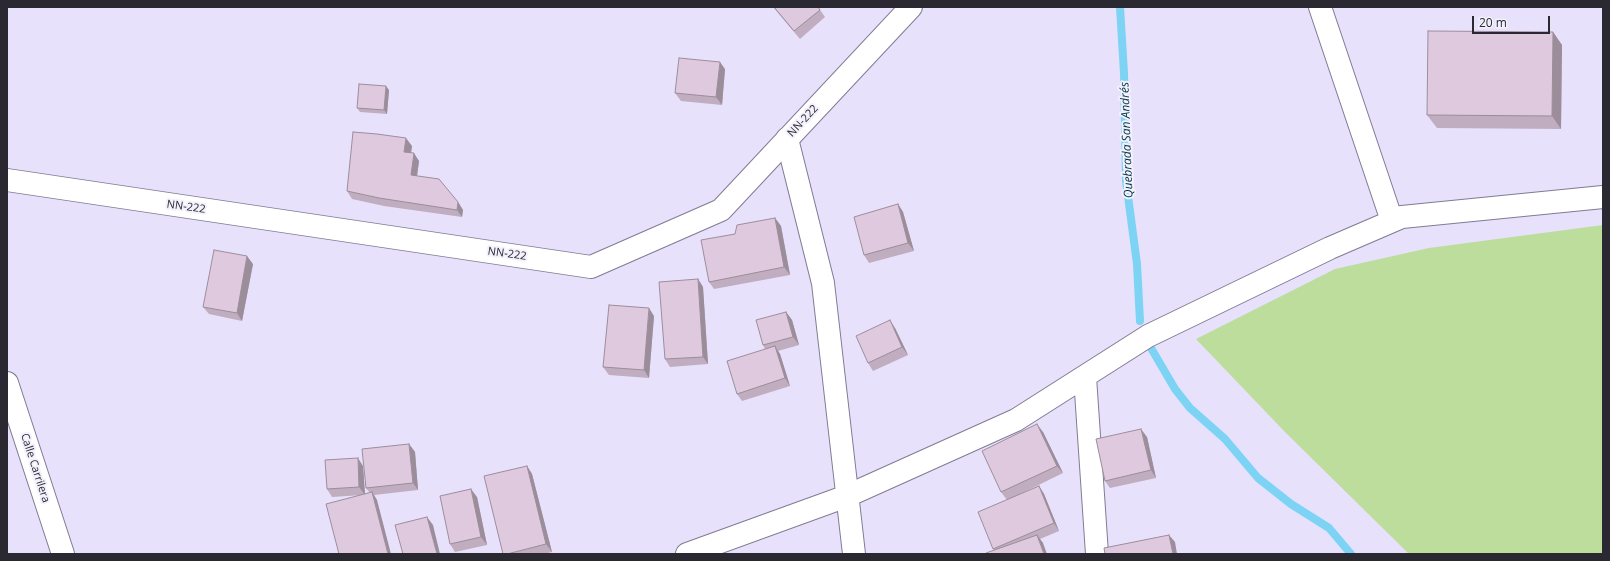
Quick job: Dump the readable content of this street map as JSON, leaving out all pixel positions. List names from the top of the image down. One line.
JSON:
{"streets":{"street":["NN-222","Calle Carrilera"]},"water":["Quebrada San Andrés"],"scale_bar":"20 m"}
